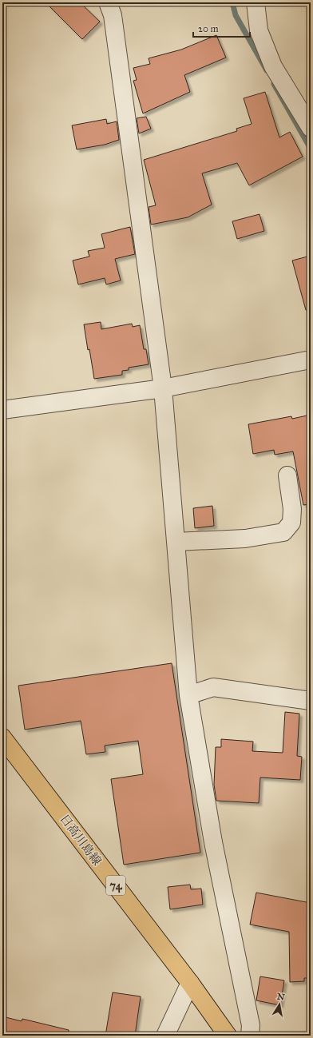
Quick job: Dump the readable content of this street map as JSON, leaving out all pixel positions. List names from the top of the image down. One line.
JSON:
{"streets":{"main road":["日高川島線","74"]},"scale_bar":"20 m","north":"top"}
